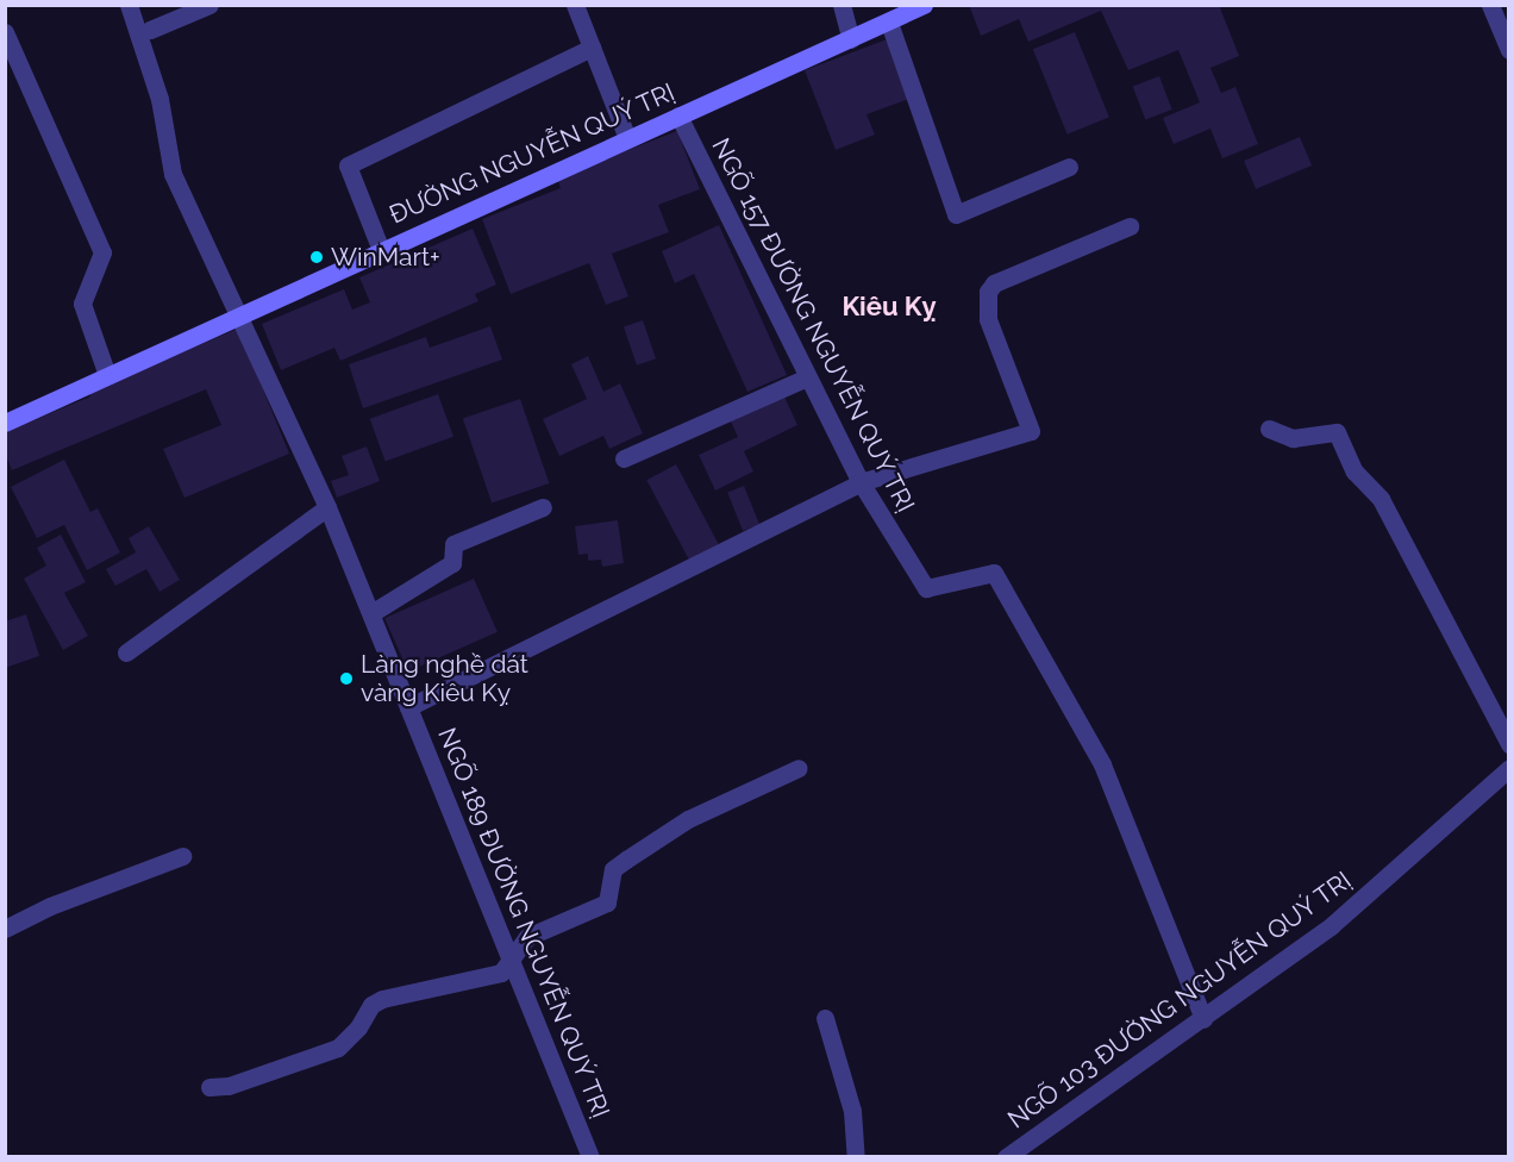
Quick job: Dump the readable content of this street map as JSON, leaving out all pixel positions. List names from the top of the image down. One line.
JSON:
{"streets":{"street":["ĐƯỜNG NGUYỄN QUÝ TRỊ","NGÕ 157 ĐƯỜNG NGUYỄN QUÝ TRỊ","NGÕ 189 ĐƯỜNG NGUYỄN QUÝ TRỊ","NGÕ 103 ĐƯỜNG NGUYỄN QUÝ TRỊ"]},"crossings":[["ĐƯỜNG NGUYỄN QUÝ TRỊ","NGÕ 157 ĐƯỜNG NGUYỄN QUÝ TRỊ"],["ĐƯỜNG NGUYỄN QUÝ TRỊ","NGÕ 189 ĐƯỜNG NGUYỄN QUÝ TRỊ"],["NGÕ 157 ĐƯỜNG NGUYỄN QUÝ TRỊ","NGÕ 103 ĐƯỜNG NGUYỄN QUÝ TRỊ"]],"districts":["Kiêu Kỵ"],"places":["WinMart+","Làng nghề dát vàng Kiêu Kỵ"]}
